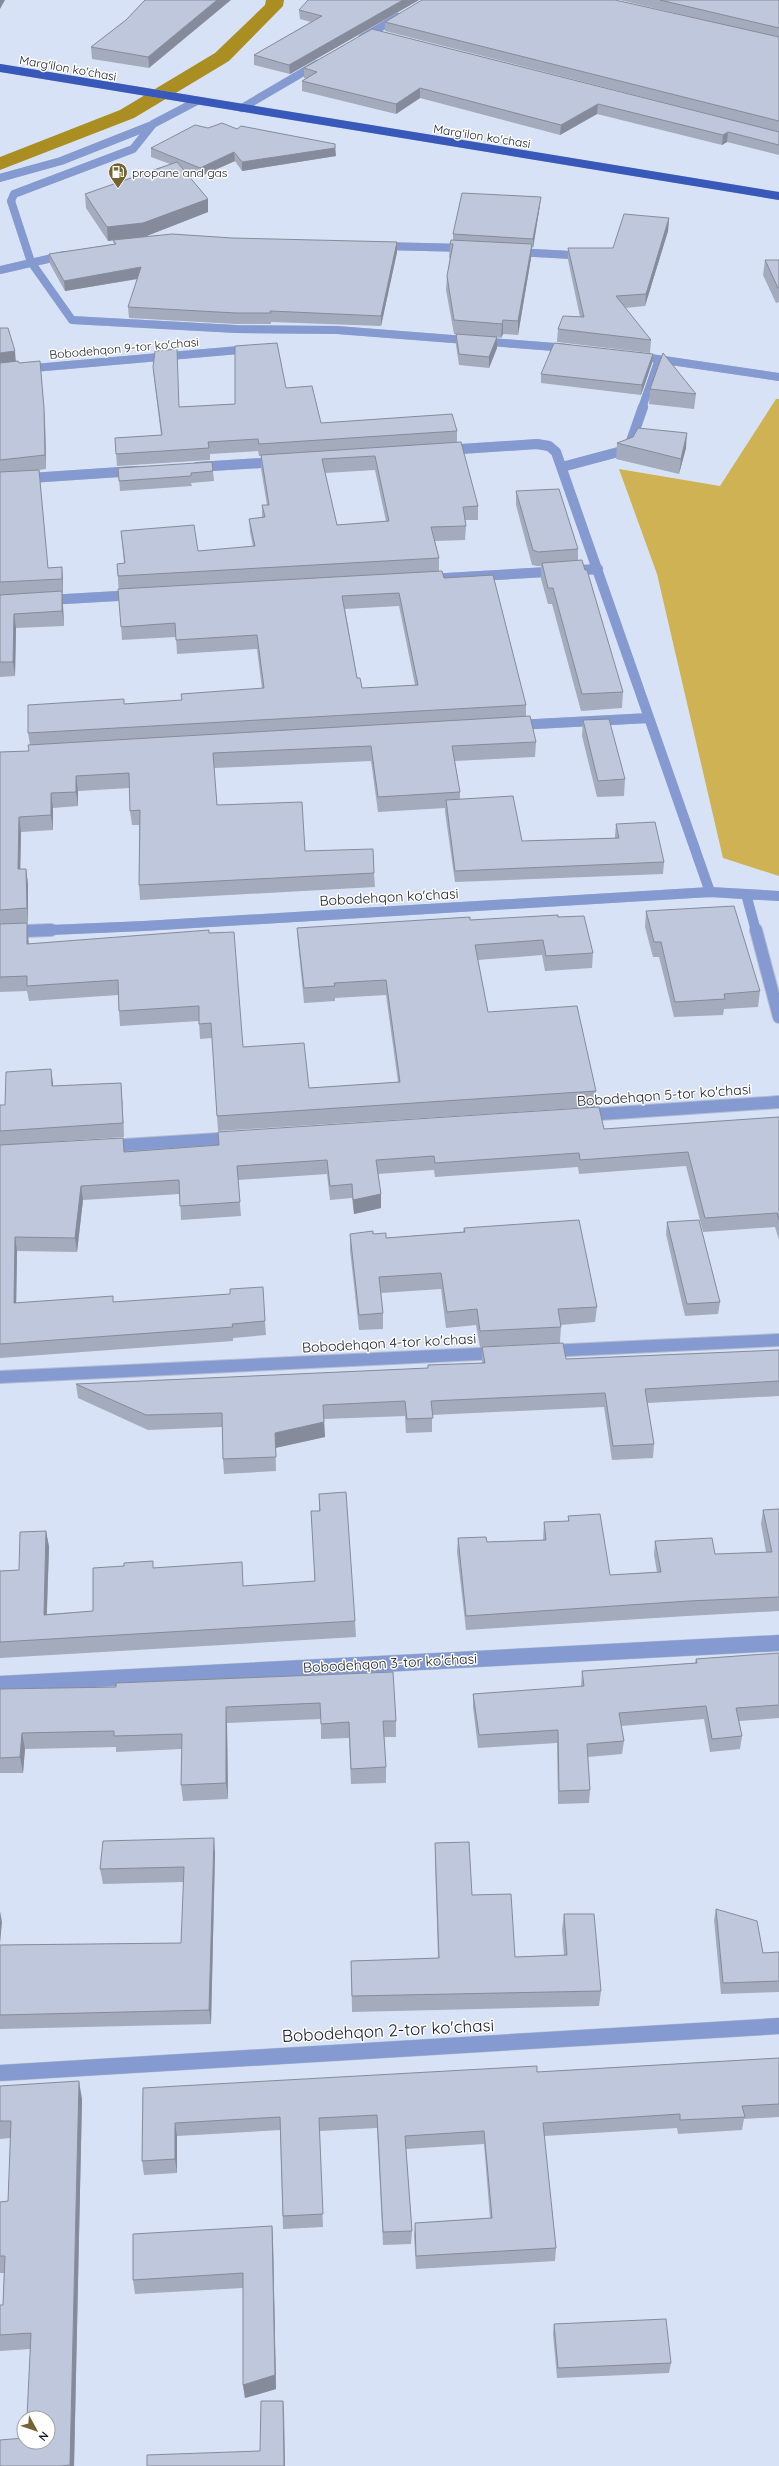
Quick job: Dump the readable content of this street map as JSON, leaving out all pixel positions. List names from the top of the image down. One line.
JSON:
{"streets":{"main road":["Marg'ilon ko'chasi"],"street":["Bobodehqon 9-tor koʼchasi","Bobodehqon koʼchasi","Bobodehqon 5-tor koʼchasi","Bobodehqon 4-tor koʼchasi","Bobodehqon 3-tor koʼchasi","Bobodehqon 2-tor koʼchasi"]},"places":{"fuel station":["propane and gas"]},"north":"bottom right"}
